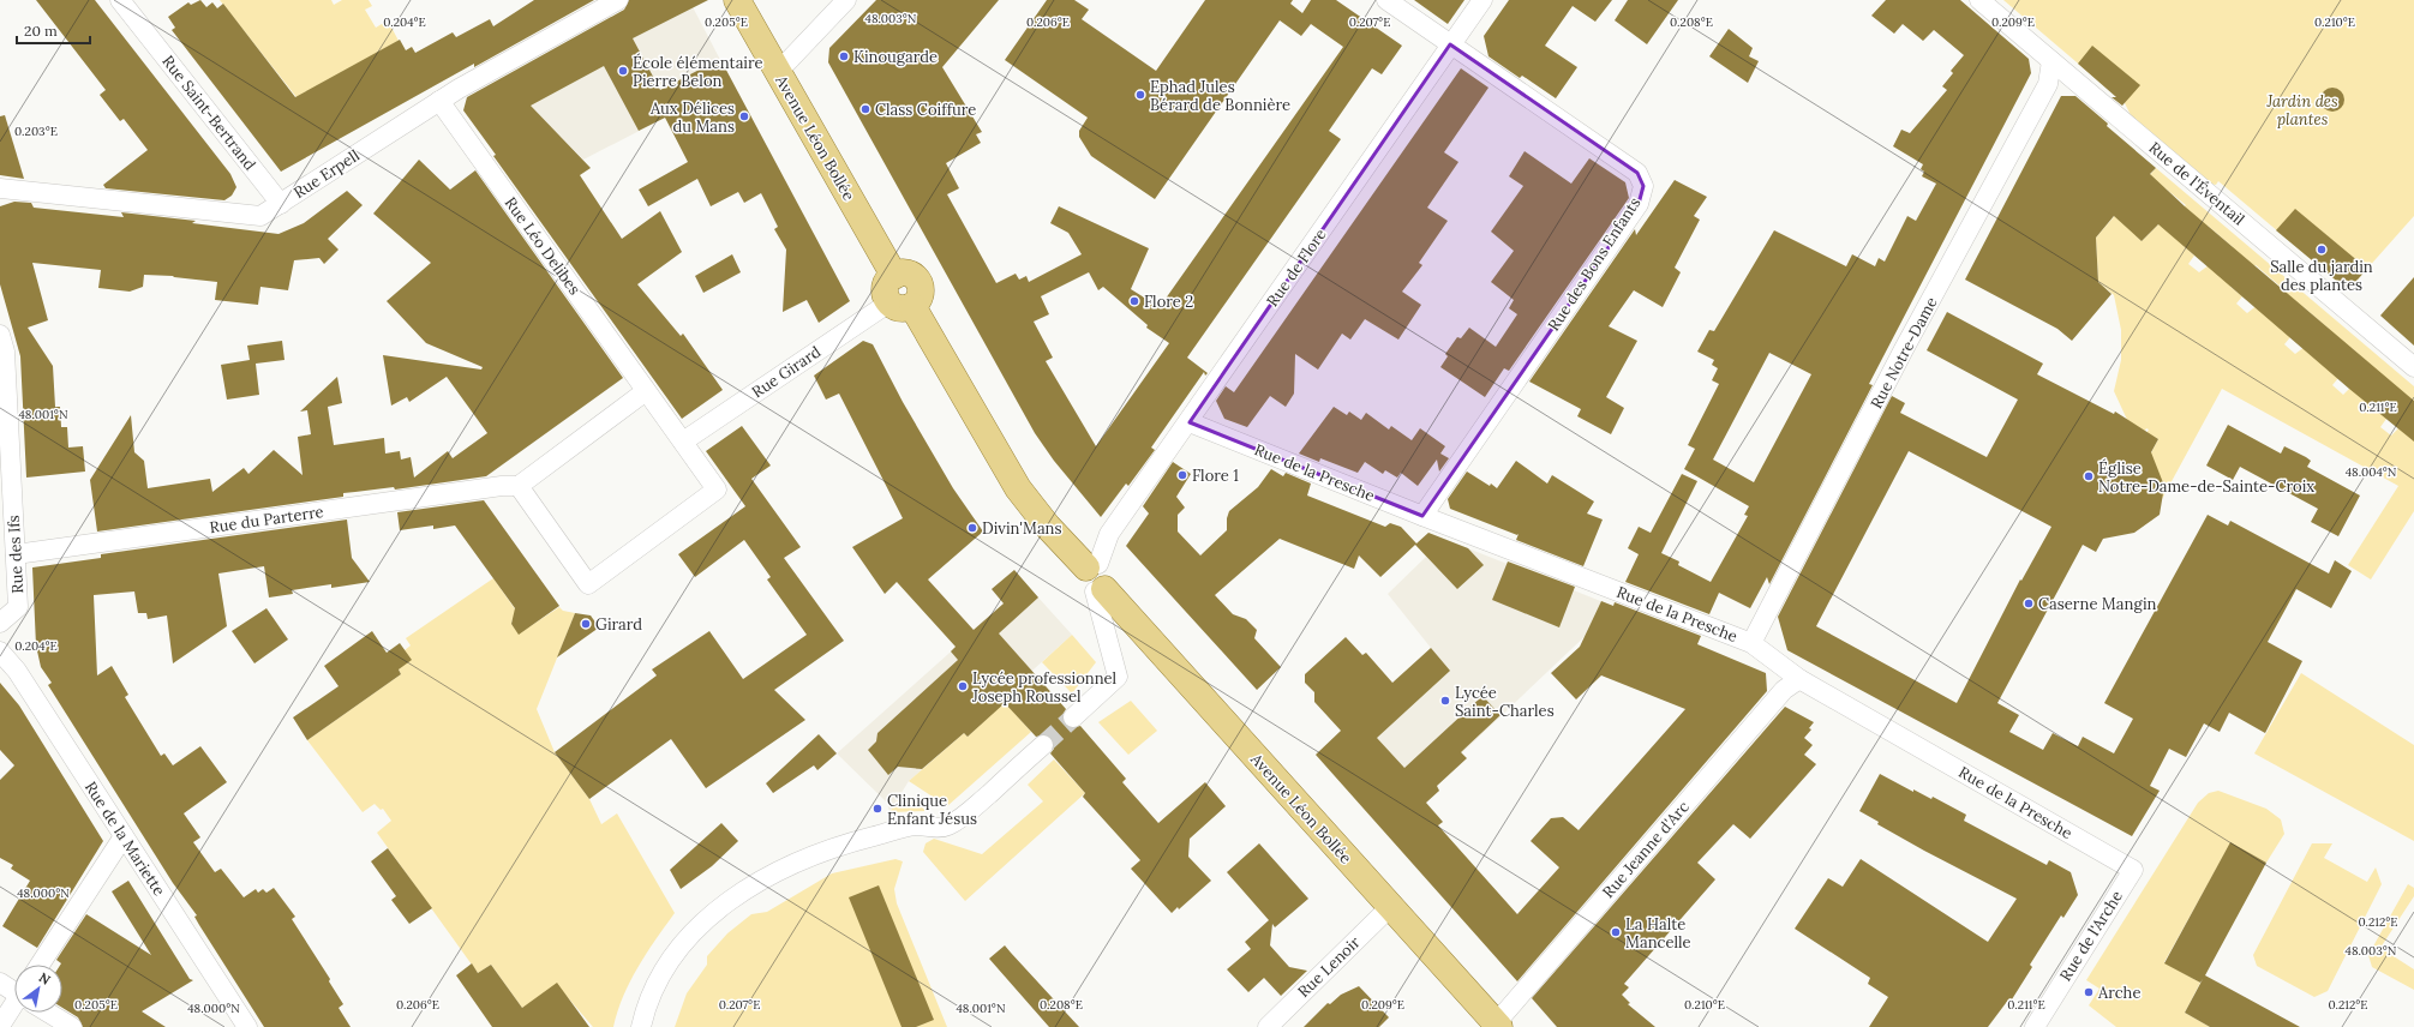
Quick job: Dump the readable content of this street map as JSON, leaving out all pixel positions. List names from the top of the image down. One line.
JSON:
{"streets":{"main road":["Avenue Léon Bollée"],"street":["Rue Saint-Bertrand","Rue Erpell","Rue de l'Éventail","Rue Léo Delibes","Rue des Bons Enfants","Rue de Flore","Rue Notre-Dame","Rue Girard","Rue de la Presche","Rue du Parterre","Rue des Ifs","Rue de la Mariette","Rue Jeanne d'Arc","Rue de l'Arche","Rue Lenoir"]},"crossings":[["Rue Saint-Bertrand","Rue Erpell"],["Avenue Léon Bollée","Rue de Flore"],["Avenue Léon Bollée","Rue Girard"],["Avenue Léon Bollée","Rue Jeanne d'Arc"],["Avenue Léon Bollée","Rue Lenoir"],["Rue Erpell","Rue Léo Delibes"],["Rue de l'Éventail","Rue Notre-Dame"],["Rue Léo Delibes","Rue Girard"],["Rue Léo Delibes","Rue du Parterre"],["Rue des Bons Enfants","Rue de Flore"],["Rue des Bons Enfants","Rue de la Presche"],["Rue de Flore","Rue de la Presche"],["Rue Notre-Dame","Rue de la Presche"],["Rue de la Presche","Rue Jeanne d'Arc"],["Rue de la Presche","Rue de l'Arche"],["Rue du Parterre","Rue des Ifs"]],"parks":["Jardin des plantes"],"places":["Kinougarde","École élémentaire Pierre Belon","Ephad Jules Bérard de Bonnière","Class Coiffure","Aux Délices du Mans","Salle du jardin des plantes","Flore 2","Flore 1","Église Notre-Dame-de-Sainte-Croix","Divin'Mans","Caserne Mangin","Girard","Lycée professionnel Joseph Roussel","Lycée Saint-Charles","Clinique Enfant Jésus","La Halte Mancelle","Arche"],"scale_bar":"20 m","north":"top right","coordinates":["48.003°N","0.204°E","0.205°E","0.206°E","0.207°E","0.208°E","0.209°E","0.210°E","0.203°E","0.211°E","48.001°N","48.004°N","48.000°N","0.212°E"]}
